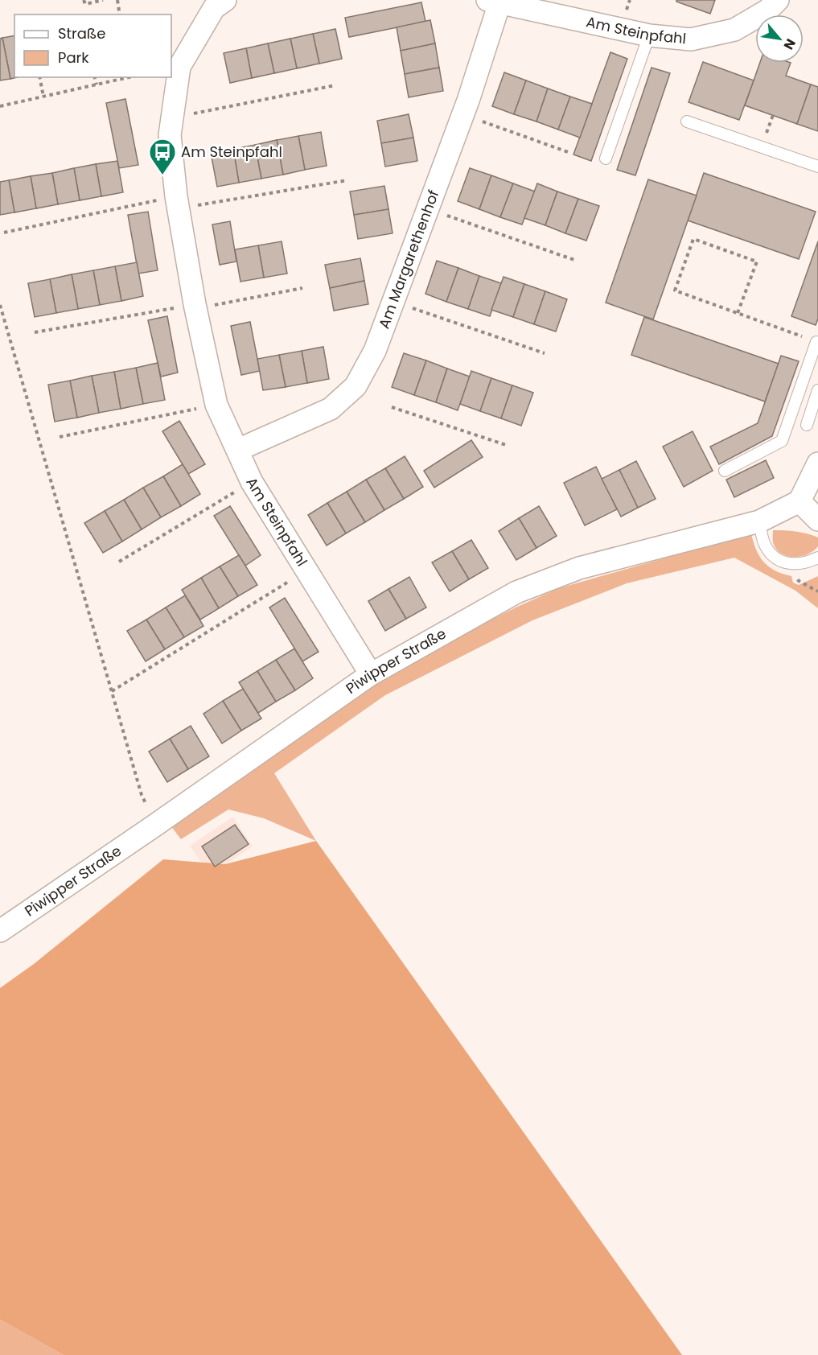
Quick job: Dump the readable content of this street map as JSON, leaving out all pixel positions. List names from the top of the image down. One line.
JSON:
{"streets":{"street":["Am Steinpfahl","Am Margarethenhof","Piwipper Straße"]},"crossings":[["Am Steinpfahl","Am Margarethenhof"],["Am Steinpfahl","Piwipper Straße"]],"places":{"bus stop":["Am Steinpfahl"]},"legend":["Straße","Park"],"north":"bottom right"}
